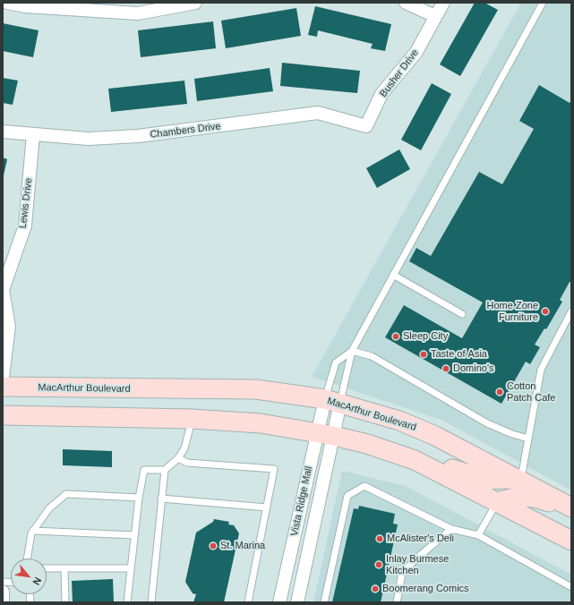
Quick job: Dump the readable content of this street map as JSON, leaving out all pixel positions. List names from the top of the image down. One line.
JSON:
{"streets":{"main road":["MacArthur Boulevard"],"street":["Busher Drive","Chambers Drive","Lewis Drive","Vista Ridge Mall"]},"crossings":[["Busher Drive","Chambers Drive"],["Chambers Drive","Lewis Drive"],["MacArthur Boulevard","Vista Ridge Mall"]],"places":["Home Zone Furniture","Sleep City","Taste of Asia","Domino's","Cotton Patch Cafe","McAlister's Deli","St. Marina","Inlay Burmese Kitchen","Boomerang Comics"],"north":"bottom right"}
